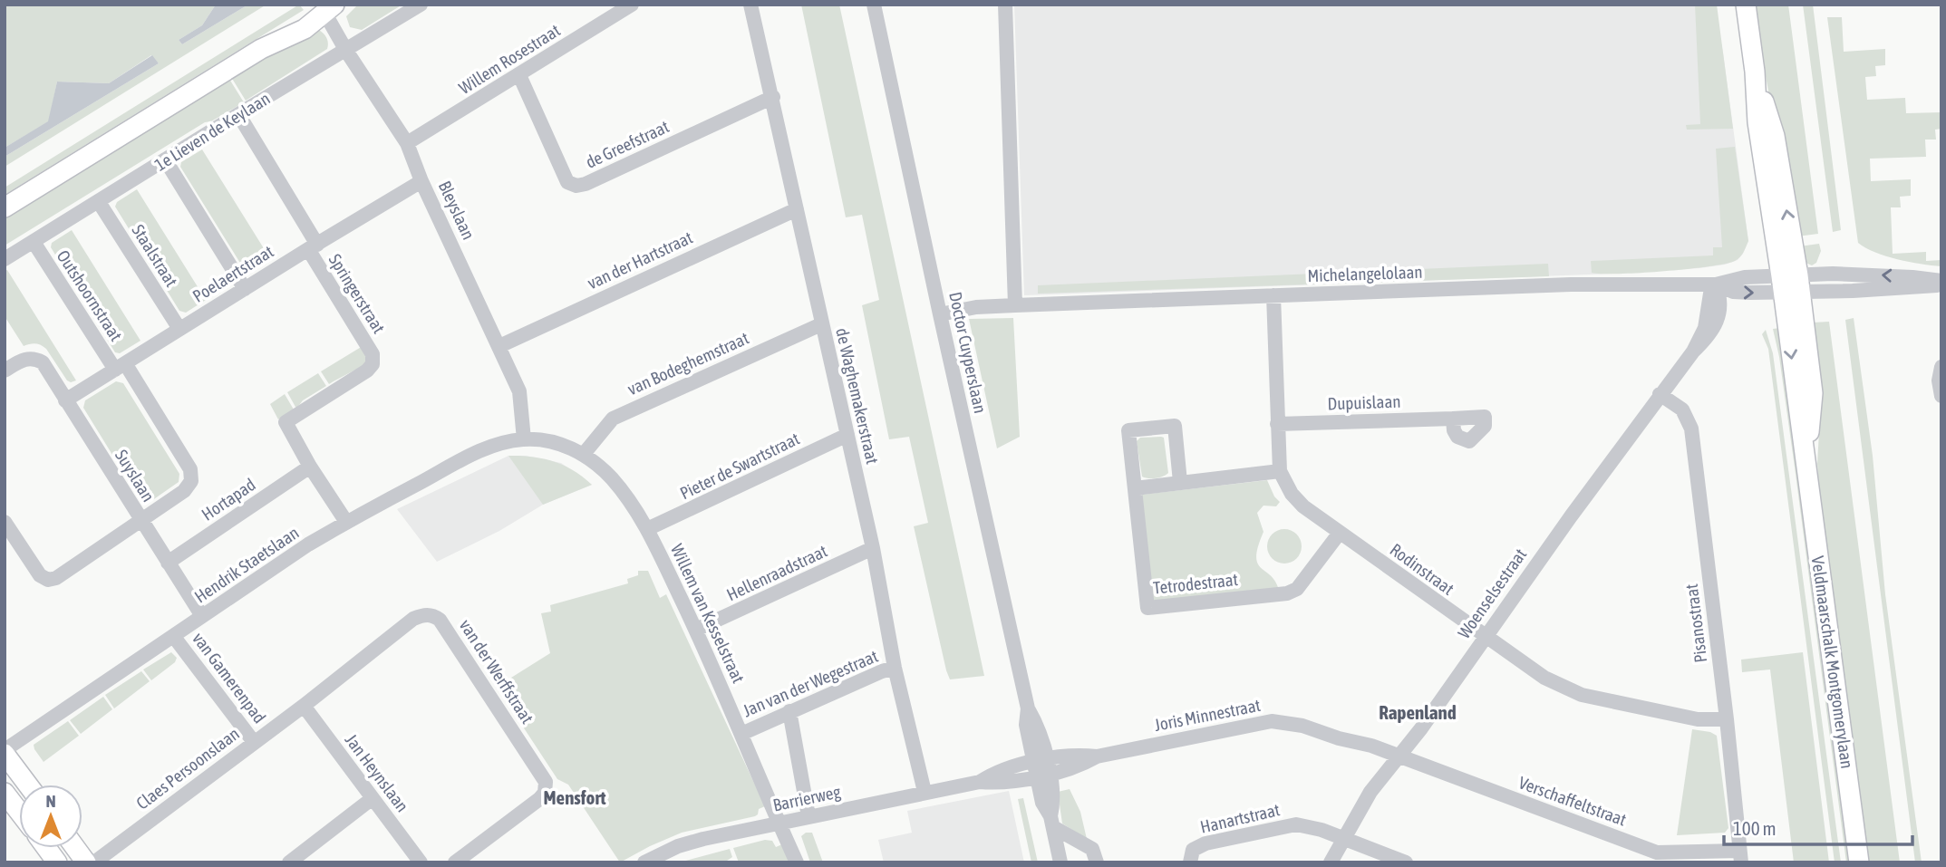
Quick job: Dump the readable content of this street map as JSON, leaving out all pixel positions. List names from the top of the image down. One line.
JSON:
{"streets":{"main road":["Veldmaarschalk Montgomerylaan"],"street":["Willem Rosestraat","1e Lieven de Keylaan","de Greefstraat","Bleyslaan","Staalstraat","van der Hartstraat","Poelaertstraat","Michelangelolaan","Springerstraat","Outshoornstraat","Doctor Cuyperslaan","van Bodeghemstraat","de Waghemakerstraat","Dupuislaan","Pieter de Swartstraat","Suyslaan","Hortapad","Hendrik Staetslaan","Rodinstraat","Hellenraadstraat","Tetrodestraat","Woenselsestraat","Willem van Kesselstraat","Pisanostraat","van der Werffstraat","van Gamerenpad","Jan van der Wegestraat","Joris Minnestraat","Claes Persoonslaan","Jan Heynslaan","Barrierweg","Verschaffeltstraat","Hanartstraat"]},"crossings":[["Willem Rosestraat","de Greefstraat"],["Willem Rosestraat","Bleyslaan"],["1e Lieven de Keylaan","Bleyslaan"],["1e Lieven de Keylaan","Staalstraat"],["1e Lieven de Keylaan","Outshoornstraat"],["de Greefstraat","de Waghemakerstraat"],["Bleyslaan","van der Hartstraat"],["Bleyslaan","Poelaertstraat"],["Bleyslaan","Hendrik Staetslaan"],["Bleyslaan","Willem van Kesselstraat"],["Staalstraat","Poelaertstraat"],["van der Hartstraat","de Waghemakerstraat"],["Poelaertstraat","Springerstraat"],["Poelaertstraat","Outshoornstraat"],["Poelaertstraat","Suyslaan"],["Michelangelolaan","Doctor Cuyperslaan"],["Michelangelolaan","Rodinstraat"],["Michelangelolaan","Woenselsestraat"],["Michelangelolaan","Veldmaarschalk Montgomerylaan"],["Springerstraat","Hortapad"],["Springerstraat","Hendrik Staetslaan"],["Outshoornstraat","Suyslaan"],["Doctor Cuyperslaan","Joris Minnestraat"],["Doctor Cuyperslaan","Barrierweg"],["van Bodeghemstraat","de Waghemakerstraat"],["van Bodeghemstraat","Willem van Kesselstraat"],["de Waghemakerstraat","Pieter de Swartstraat"],["de Waghemakerstraat","Hellenraadstraat"],["de Waghemakerstraat","Jan van der Wegestraat"],["de Waghemakerstraat","Barrierweg"],["Dupuislaan","Rodinstraat"],["Pieter de Swartstraat","Willem van Kesselstraat"],["Suyslaan","Hortapad"],["Suyslaan","Hendrik Staetslaan"],["Hendrik Staetslaan","Willem van Kesselstraat"],["Hendrik Staetslaan","van Gamerenpad"],["Rodinstraat","Tetrodestraat"],["Rodinstraat","Woenselsestraat"],["Rodinstraat","Pisanostraat"],["Hellenraadstraat","Willem van Kesselstraat"],["Woenselsestraat","Pisanostraat"],["Woenselsestraat","Joris Minnestraat"],["Woenselsestraat","Verschaffeltstraat"],["Woenselsestraat","Hanartstraat"],["Willem van Kesselstraat","Jan van der Wegestraat"],["Willem van Kesselstraat","Barrierweg"],["Pisanostraat","Verschaffeltstraat"],["van der Werffstraat","Claes Persoonslaan"],["van der Werffstraat","Jan Heynslaan"],["van Gamerenpad","Claes Persoonslaan"],["Joris Minnestraat","Barrierweg"],["Joris Minnestraat","Verschaffeltstraat"],["Claes Persoonslaan","Jan Heynslaan"]],"districts":["Rapenland","Mensfort"],"scale_bar":"100 m","north":"top"}
